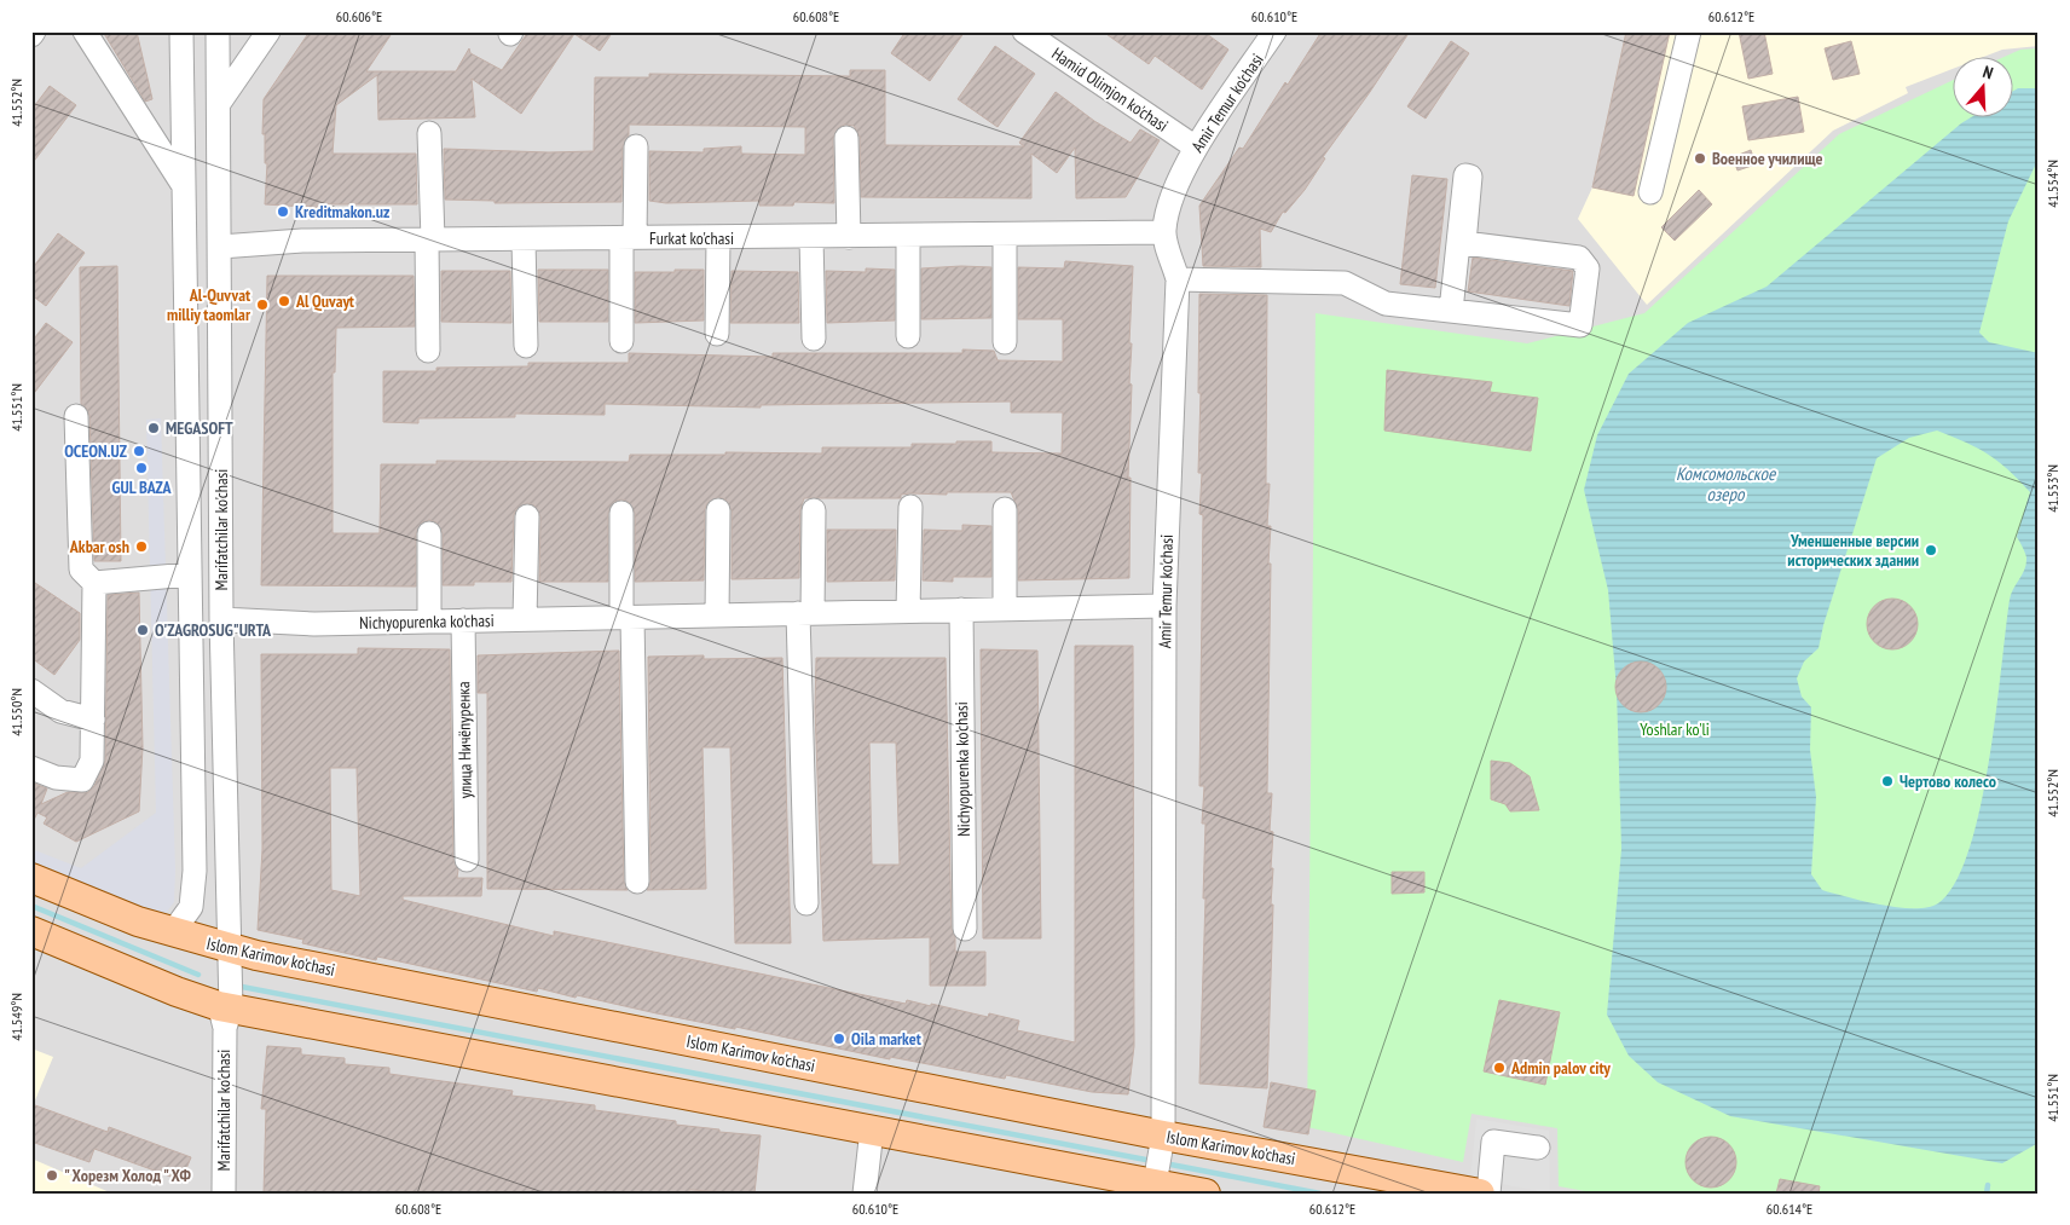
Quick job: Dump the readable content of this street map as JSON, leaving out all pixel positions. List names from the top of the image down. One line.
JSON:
{"streets":{"main road":["Islom Karimov ko'chasi"],"street":["Hamid Olimjon ko'chasi","Amir Temur ko'chasi","Furkat ko'chasi","Marifatchilar ko'chasi","Nichyopurenka ko'chasi","улица Ничёпуренка"]},"crossings":[["Hamid Olimjon ko'chasi","Amir Temur ko'chasi"],["Amir Temur ko'chasi","Furkat ko'chasi"],["Amir Temur ko'chasi","Nichyopurenka ko'chasi"],["Amir Temur ko'chasi","Islom Karimov ko'chasi"],["Furkat ko'chasi","Marifatchilar ko'chasi"],["Marifatchilar ko'chasi","Nichyopurenka ko'chasi"],["Marifatchilar ko'chasi","Islom Karimov ko'chasi"],["Nichyopurenka ko'chasi","улица Ничёпуренка"]],"water":["Комсомольское озеро"],"parks":["Yoshlar ko'li"],"places":["Военное училище","Kreditmakon.uz","Al Quvayt","Al-Quvvat milliy taomlar","MEGASOFT","OCEON.UZ","GUL BAZA","Akbar osh","Уменшенные версии исторических здании","O'ZAGROSUG\"URTA","Чертово колесо","Oila market","Admin palov city","\" Хорезм Холод \" ХФ"],"north":"top","coordinates":["60.606°E","60.608°E","60.610°E","60.612°E","41.552°N","41.554°N","41.551°N","41.553°N","41.550°N","41.549°N","60.614°E"]}
